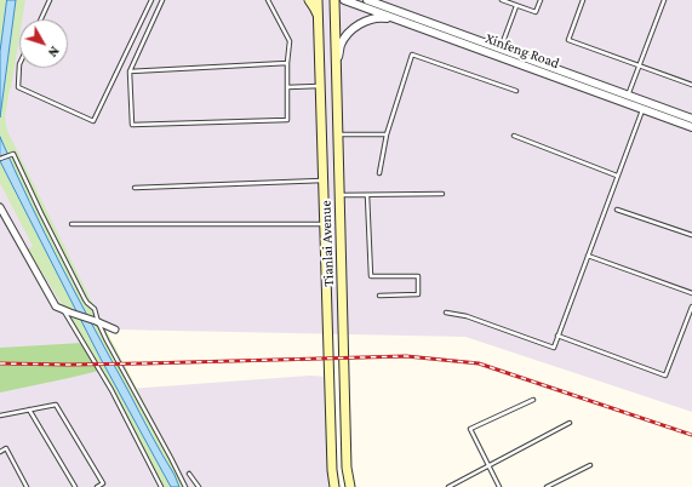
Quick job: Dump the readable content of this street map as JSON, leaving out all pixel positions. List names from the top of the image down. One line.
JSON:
{"streets":{"main road":["Tianlai Avenue"],"street":["Xinfeng Road"]},"north":"bottom right"}
